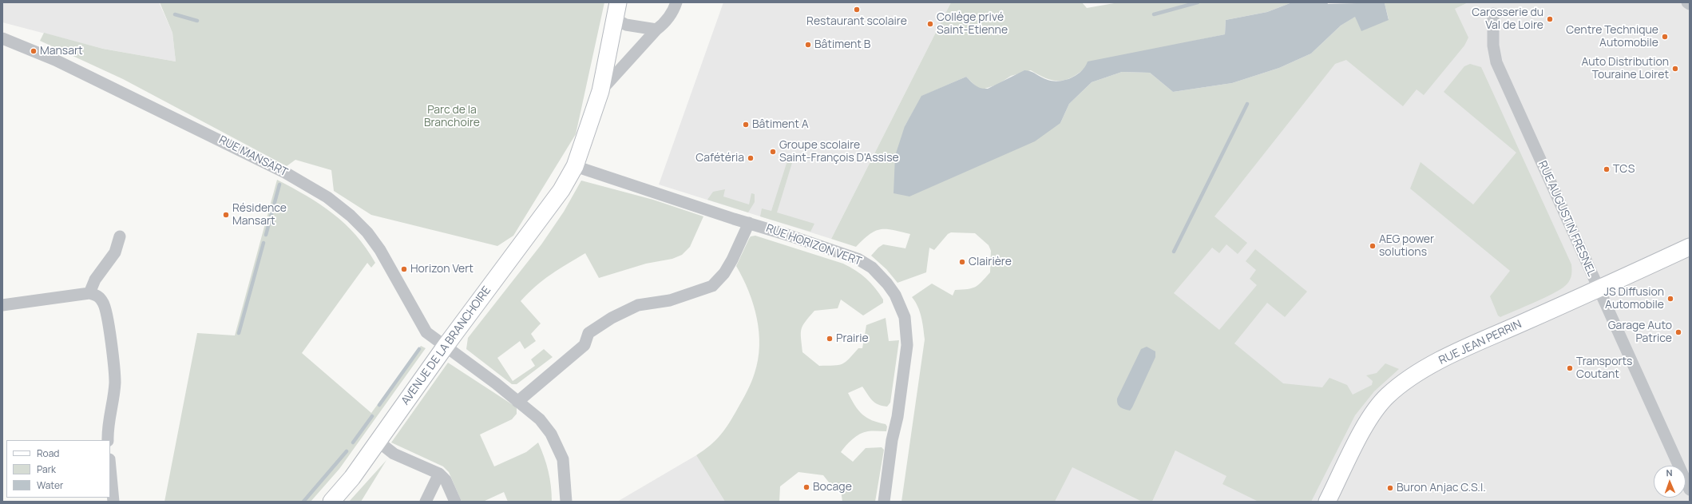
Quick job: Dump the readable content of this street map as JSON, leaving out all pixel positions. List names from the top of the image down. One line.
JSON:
{"streets":{"main road":["RUE JEAN PERRIN","AVENUE DE LA BRANCHOIRE"],"street":["RUE MANSART","RUE AUGUSTIN FRESNEL","RUE HORIZON VERT"]},"crossings":[["RUE MANSART","AVENUE DE LA BRANCHOIRE"],["RUE AUGUSTIN FRESNEL","RUE JEAN PERRIN"],["RUE HORIZON VERT","AVENUE DE LA BRANCHOIRE"]],"parks":["Parc de la Branchoire"],"places":["Restaurant scolaire","Carosserie du Val de Loire","Collège privé Saint-Etienne","Centre Technique Automobile","Bâtiment B","Mansart","Auto Distribution Touraine Loiret","Bâtiment A","Groupe scolaire Saint-François D'Assise","Cafétéria","TCS","Résidence Mansart","AEG power solutions","Clairière","Horizon Vert","JS Diffusion Automobile","Garage Auto Patrice","Prairie","Transports Coutant","Bocage","Buron Anjac C.S.I."],"legend":["Road","Park","Water"],"north":"top"}
